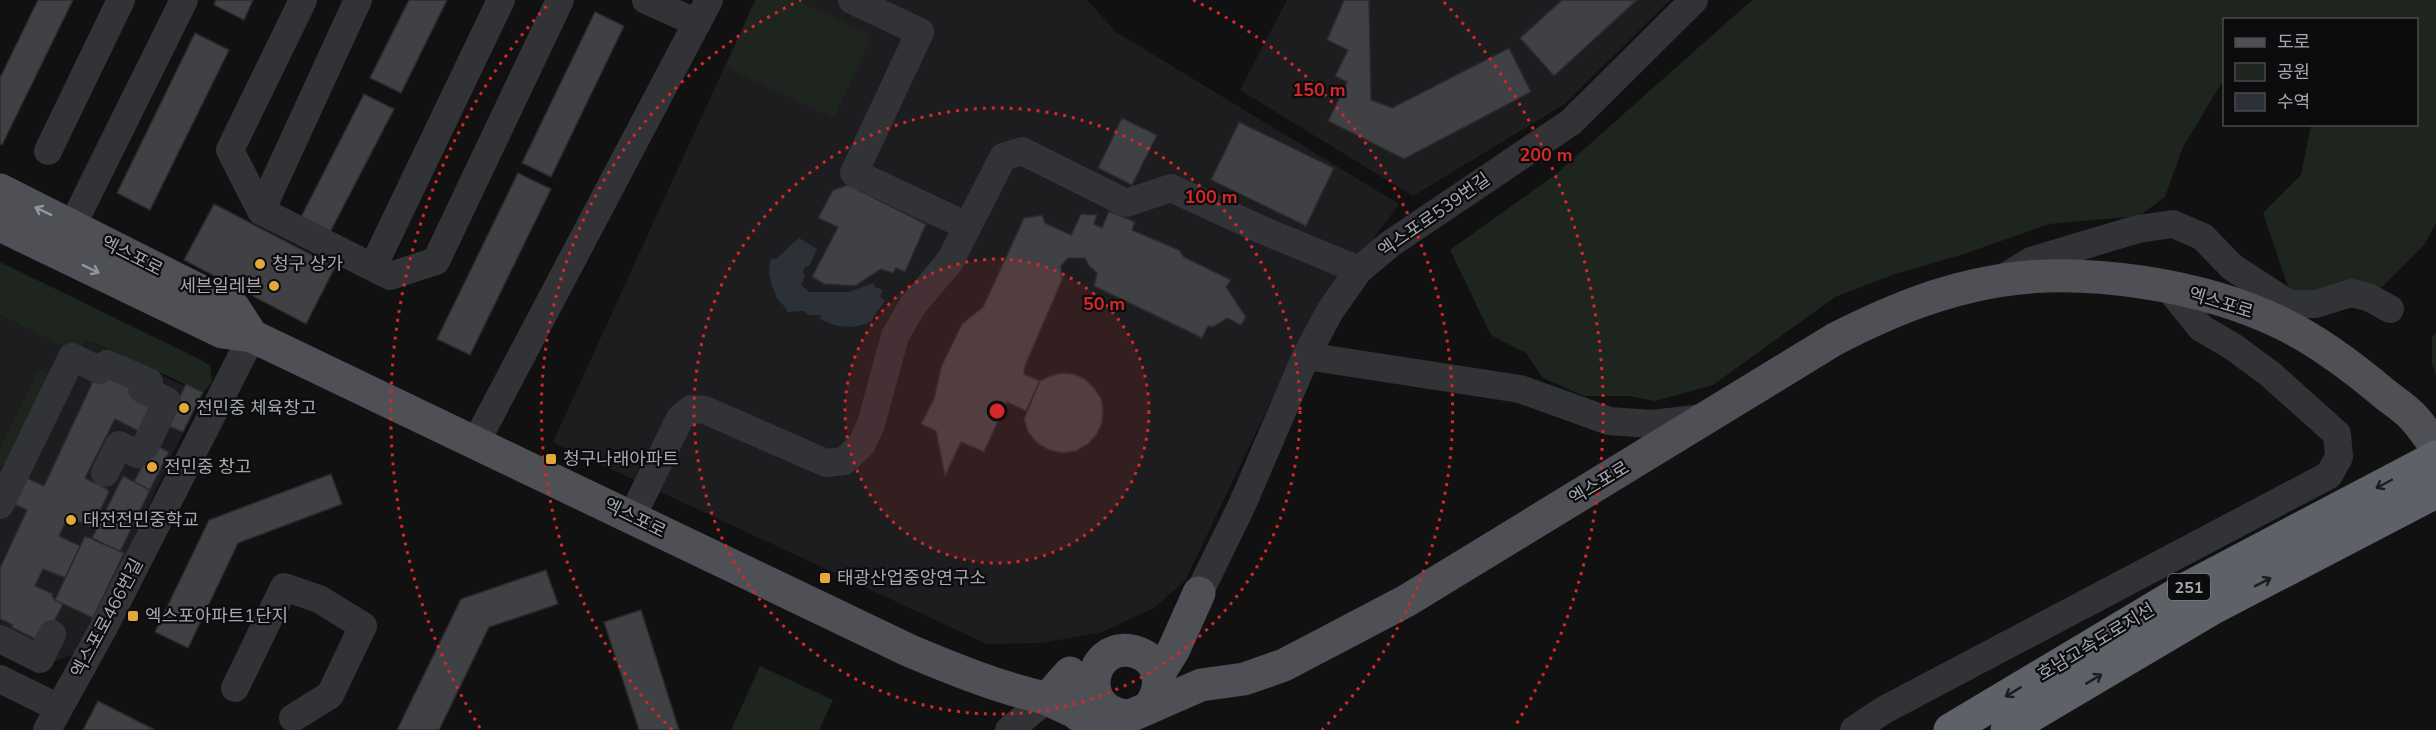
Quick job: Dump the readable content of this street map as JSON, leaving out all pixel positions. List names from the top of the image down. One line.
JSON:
{"streets":{"highway":["251","호남고속도로지선"],"main road":["엑스포로"],"street":["엑스포로539번길","엑스포로466번길"]},"crossings":[["엑스포로","엑스포로466번길"]],"places":{"other":["청구 상가","세븐일레븐","전민중 체육창고","전민중 창고","대전전민중학교"],"transit":["청구나래아파트","태광산업중앙연구소","엑스포아파트1단지"]},"legend":["도로","공원","수역"],"rings":["150 m","200 m","100 m","50 m"]}
